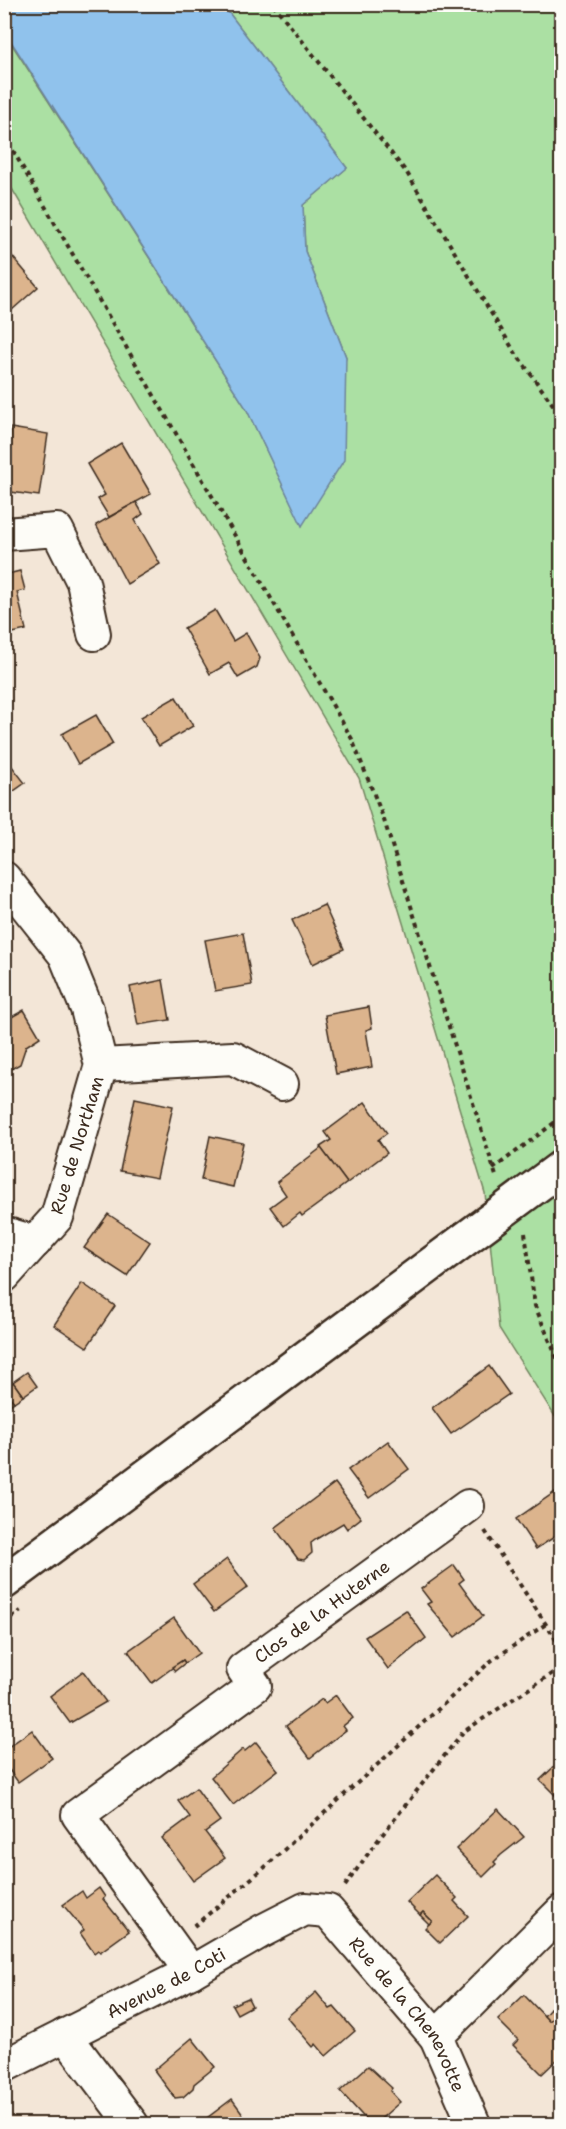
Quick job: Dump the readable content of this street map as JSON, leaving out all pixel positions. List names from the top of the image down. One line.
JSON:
{"streets":{"street":["Rue de Northam","Clos de la Huterne","Avenue de Coti","Rue de la Chenevotte"]},"crossings":[["Clos de la Huterne","Avenue de Coti"],["Avenue de Coti","Rue de la Chenevotte"]]}
